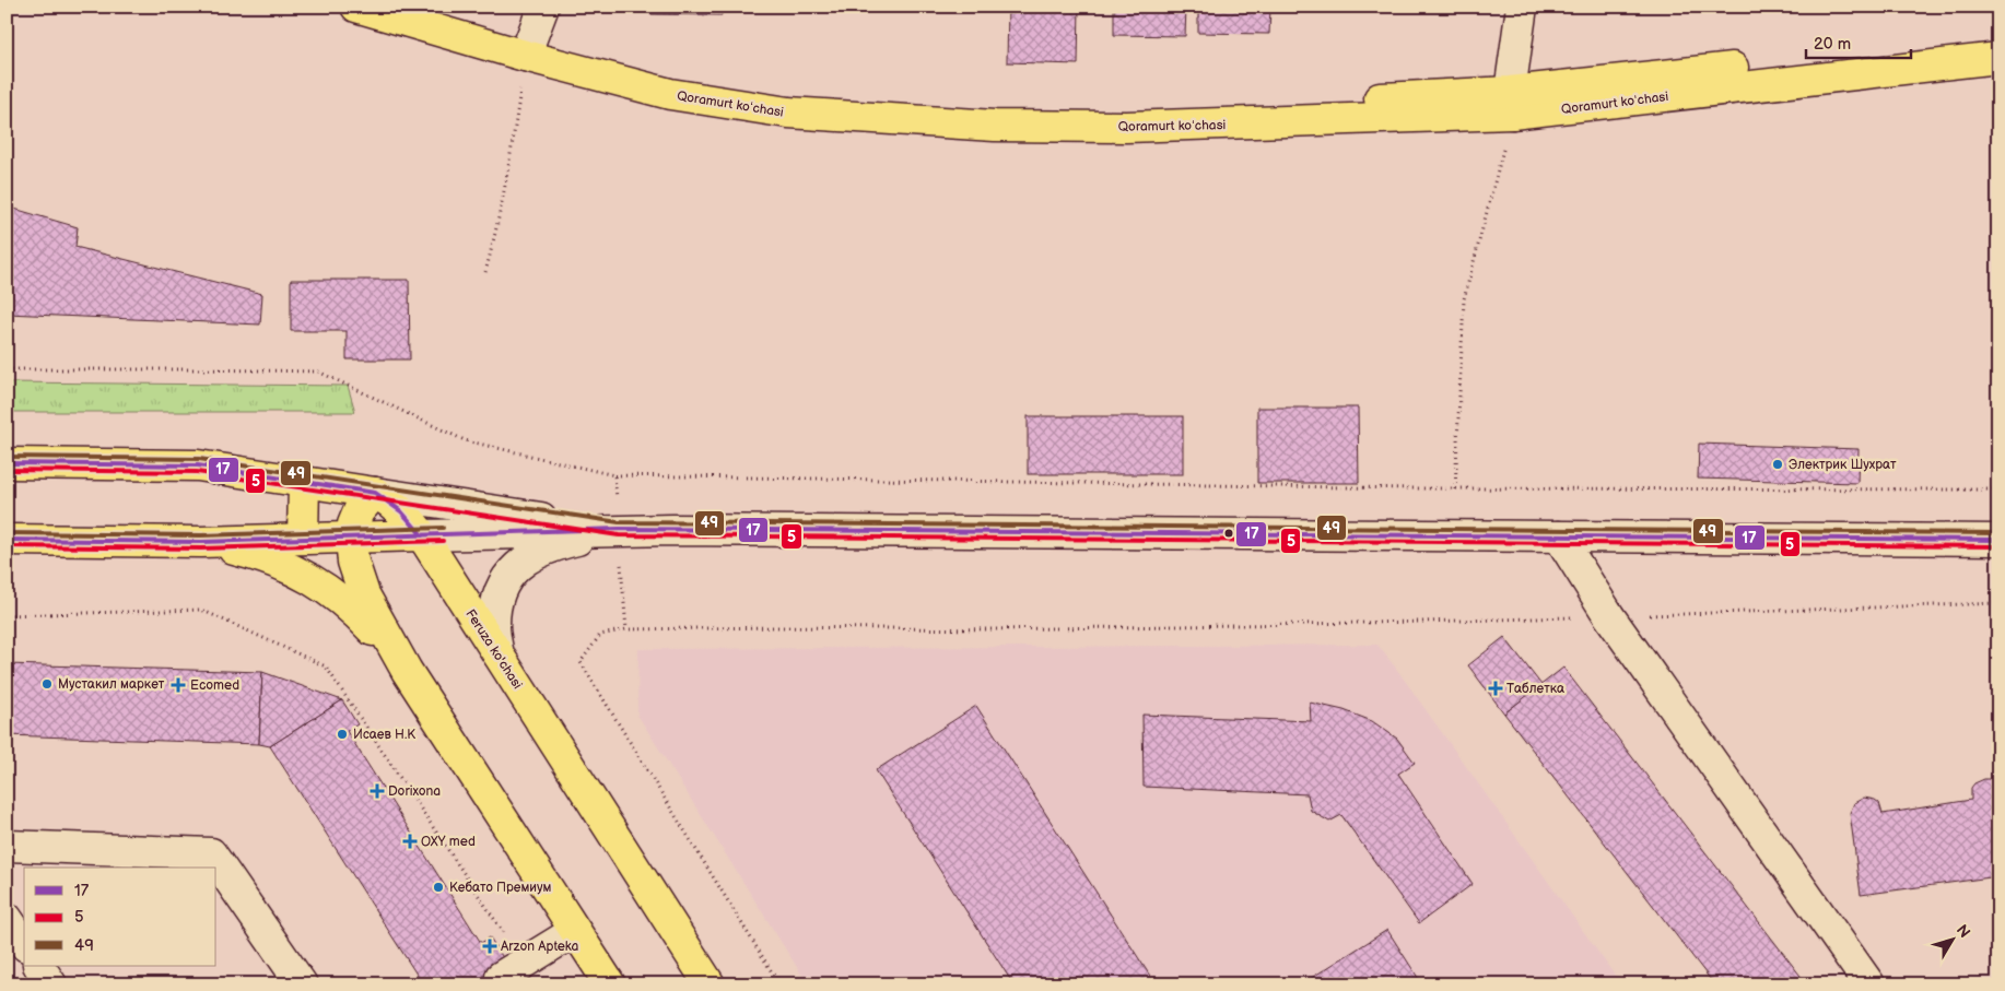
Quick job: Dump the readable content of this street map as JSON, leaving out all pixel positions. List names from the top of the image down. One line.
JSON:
{"streets":{"main road":["Qoramurt koʻchasi","Feruza ko'chasi"]},"places":{"other":["Электрик Шухрат","Мустакил маркет","Исаев Н.К","Кебато Премиум"],"health":["Ecomed","Таблетка","Dorixona","OXY med","Arzon Apteka"]},"lines":["transit line 49","transit line 17","transit line 5"],"legend":["17","5","49"],"scale_bar":"20 m","north":"top right"}
